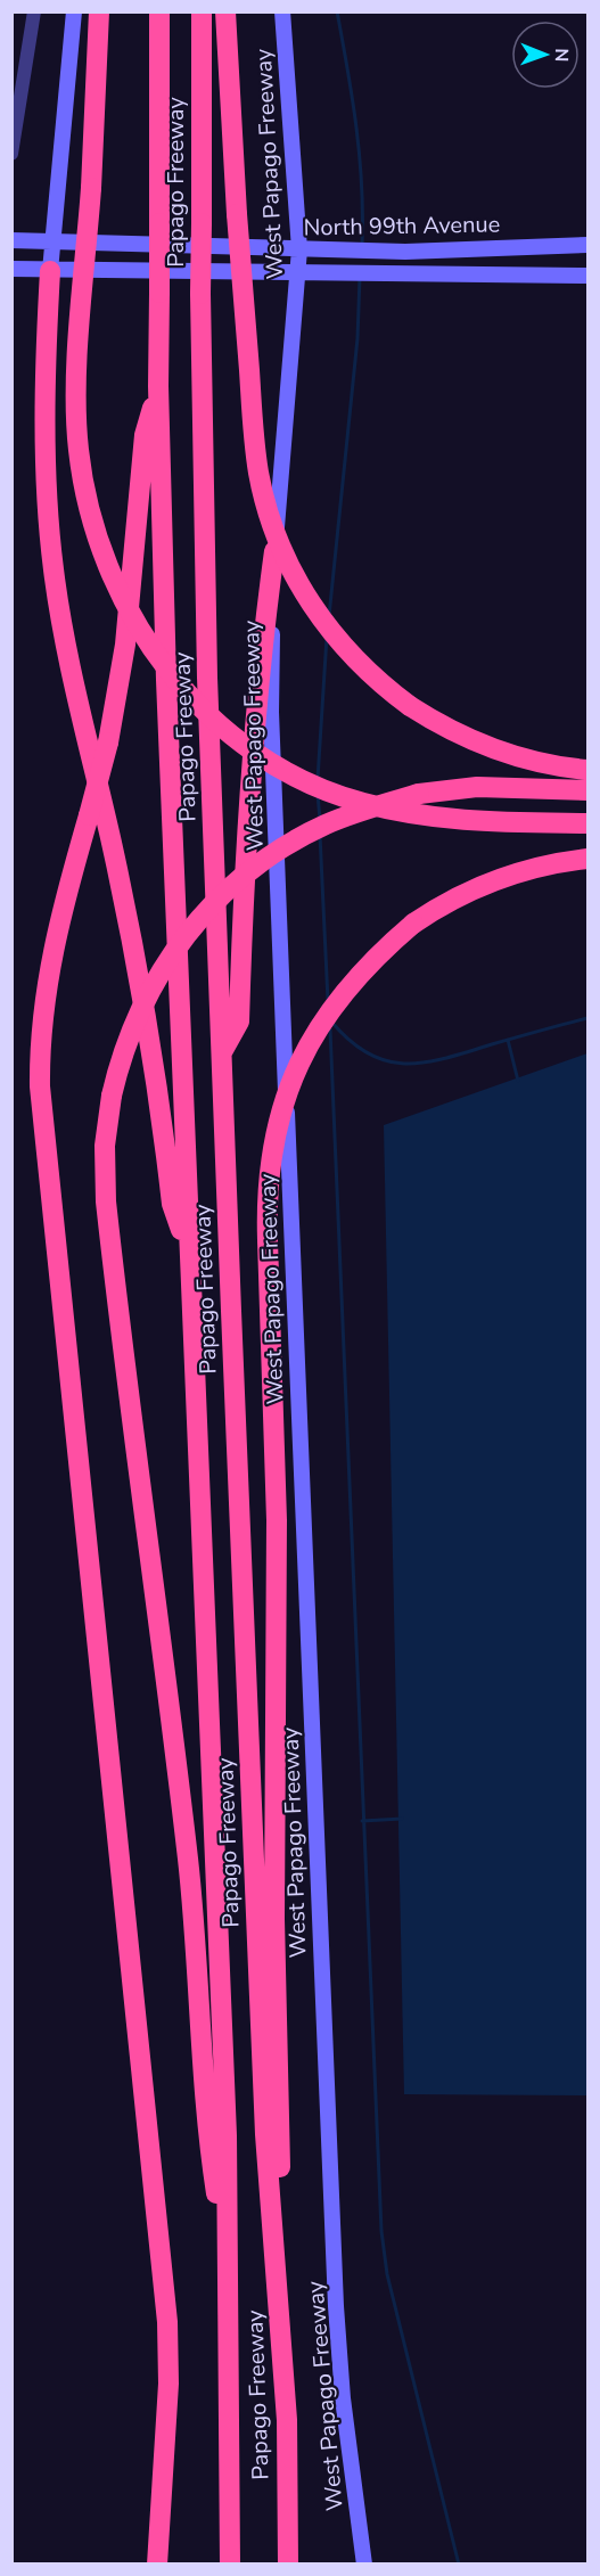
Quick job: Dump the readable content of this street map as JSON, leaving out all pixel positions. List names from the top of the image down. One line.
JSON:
{"streets":{"highway":["Papago Freeway"],"main road":["West Papago Freeway","North 99th Avenue"]},"crossings":[["West Papago Freeway","North 99th Avenue"]],"north":"right"}
